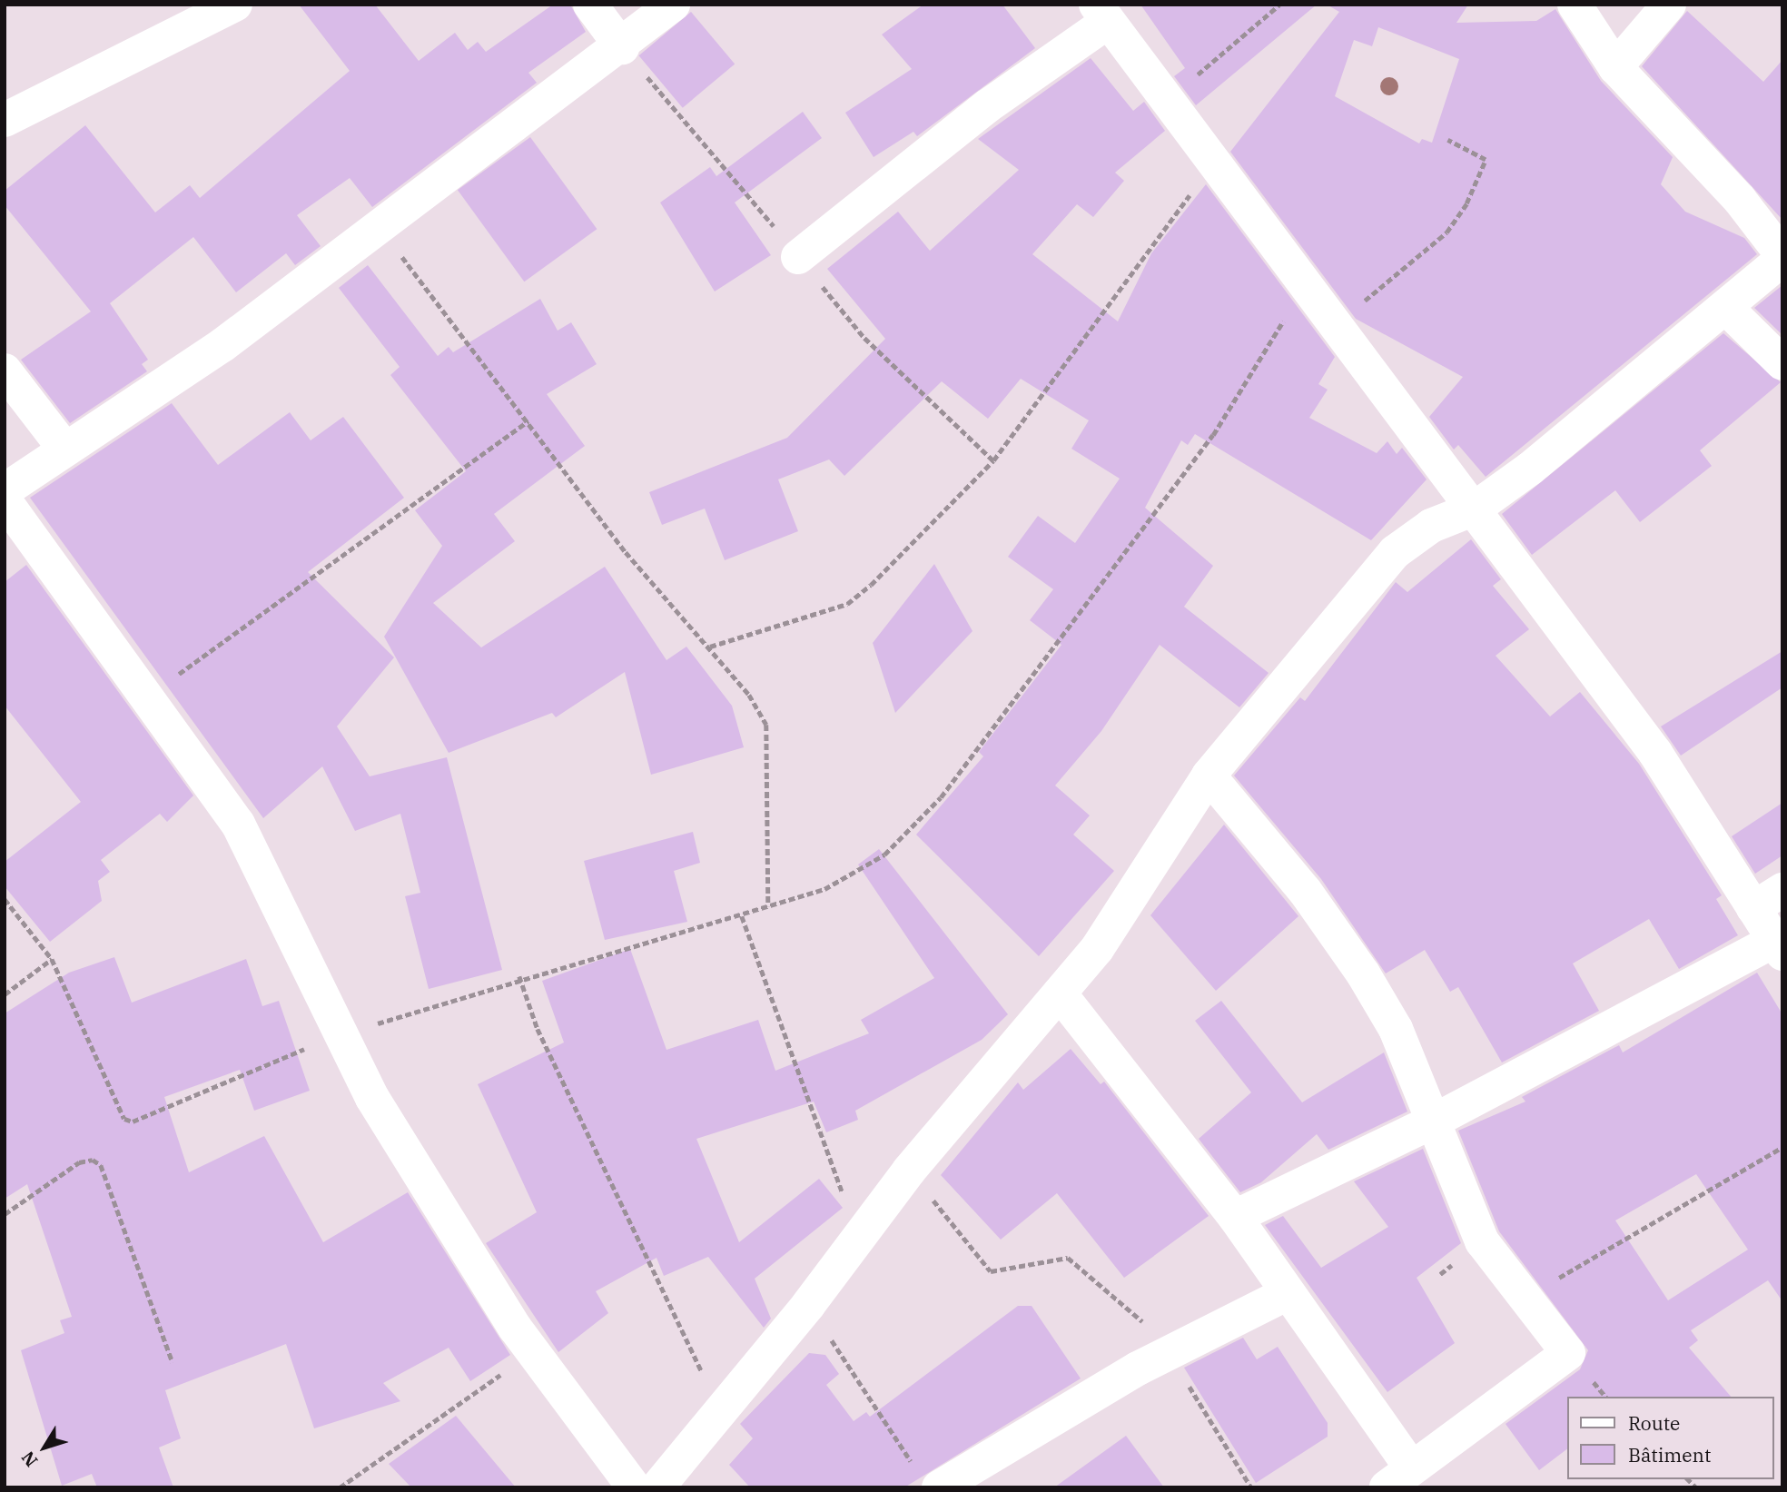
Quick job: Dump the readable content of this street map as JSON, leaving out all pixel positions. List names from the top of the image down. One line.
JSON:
{"legend":["Route","Bâtiment"],"north":"bottom left"}
